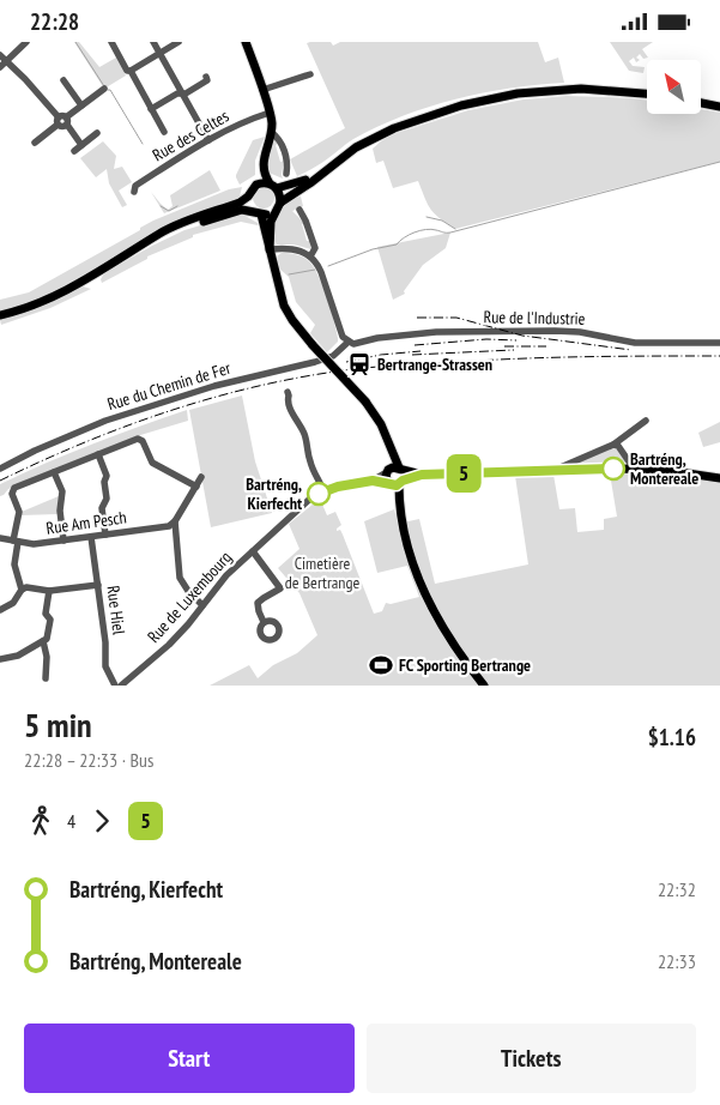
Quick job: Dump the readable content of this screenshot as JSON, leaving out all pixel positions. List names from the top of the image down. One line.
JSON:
{"streets":{"main road":["Rue de Luxembourg"],"street":["Rue des Celtes","Rue de l'Industrie","Rue du Chemin de Fer","Rue Am Pesch","Rue Hiel"]},"crossings":[["Rue de l'Industrie","Rue du Chemin de Fer"],["Rue Am Pesch","Rue Hiel"]],"parks":["Cimetière de Bertrange"],"places":{"station":["Bertrange-Strassen"],"other":["Bartréng, Montereale","Bartréng, Kierfecht"],"sports":["FC Sporting Bertrange"]},"lines":["bus line 5"],"north":"top left","page":{"status":"22:28","on_map":"5","heading":["5 min","22:28 – 22:33 · Bus","$1.16"],"legs":["4","5"],"list":[{"name":"Bartréng, Kierfecht","value":"22:32"},{"name":"Bartréng, Montereale","value":"22:33"}],"buttons":["Start","Tickets"]}}
